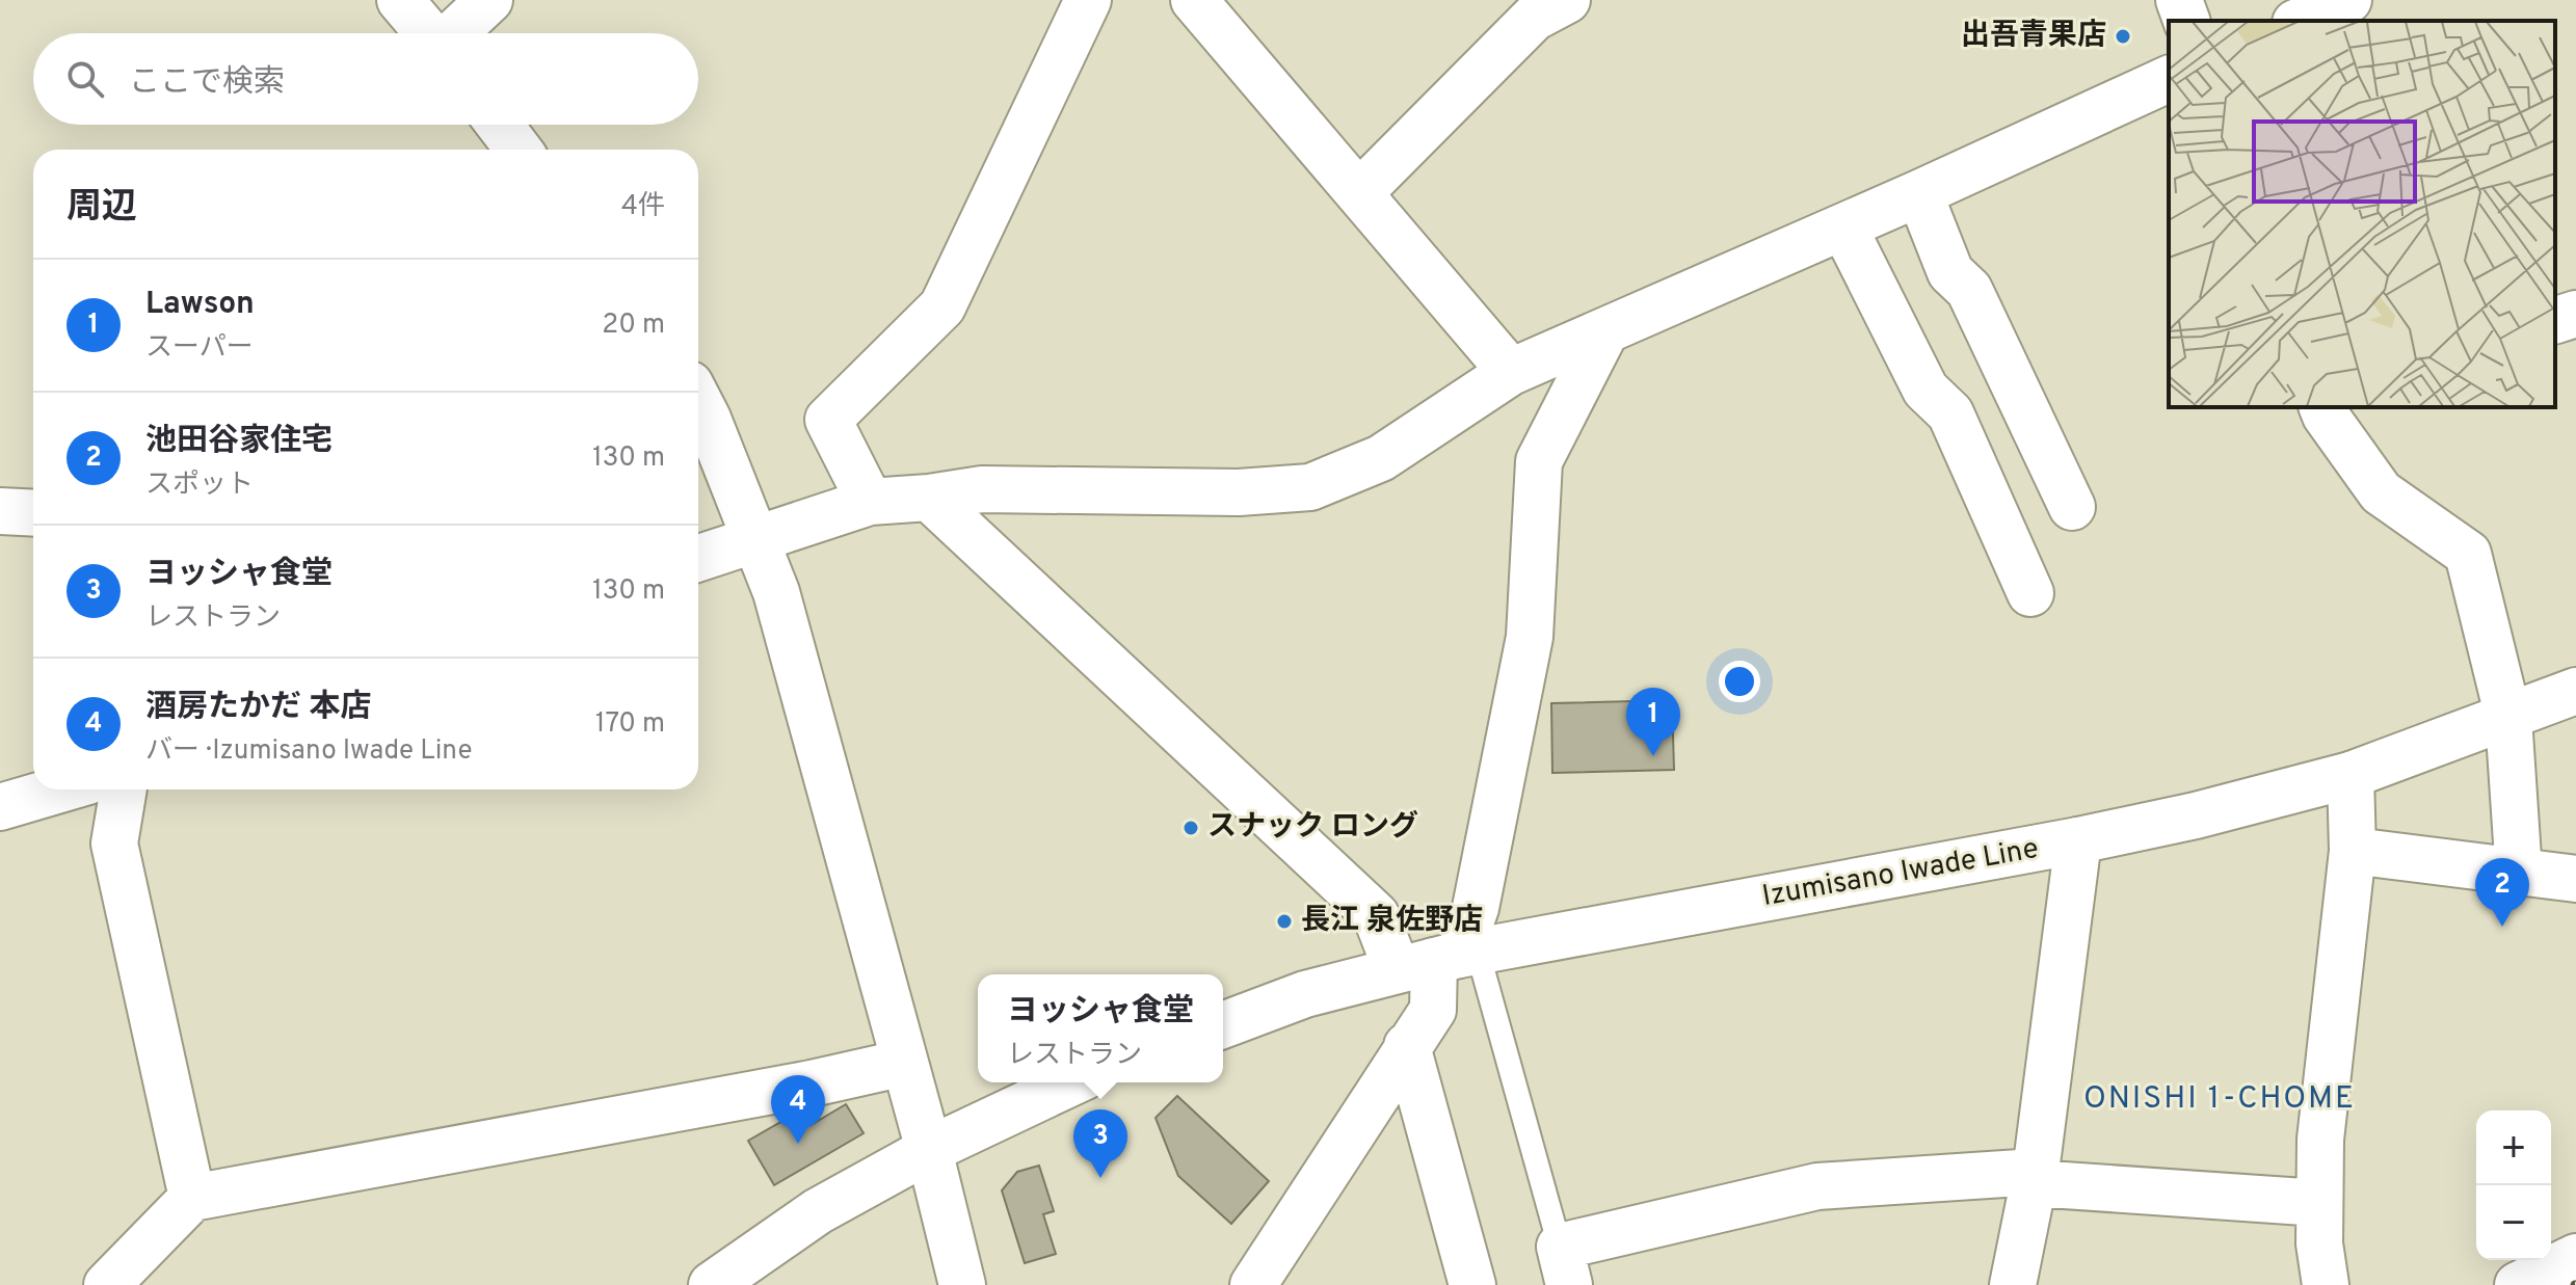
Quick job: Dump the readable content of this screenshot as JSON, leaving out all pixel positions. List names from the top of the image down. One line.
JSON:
{"streets":{"street":["Izumisano Iwade Line"]},"districts":["ONISHI 1-CHOME"],"places":["出吾青果店","スナック ロング","長江 泉佐野店"],"page":{"search":"ここで検索","heading":["周辺","4件"],"list":[{"mark":"1","name":"Lawson","note":"スーパー","value":"20 m"},{"mark":"2","name":"池田谷家住宅","note":"スポット","value":"130 m"},{"mark":"3","name":"ヨッシャ食堂","note":"レストラン","value":"130 m"},{"mark":"4","name":"酒房たかだ 本店","note":"バー · Izumisano Iwade Line","value":"170 m"}],"pins":["1","2","4","3"],"popup":["ヨッシャ食堂","レストラン"],"map_buttons":["+","−"]}}
